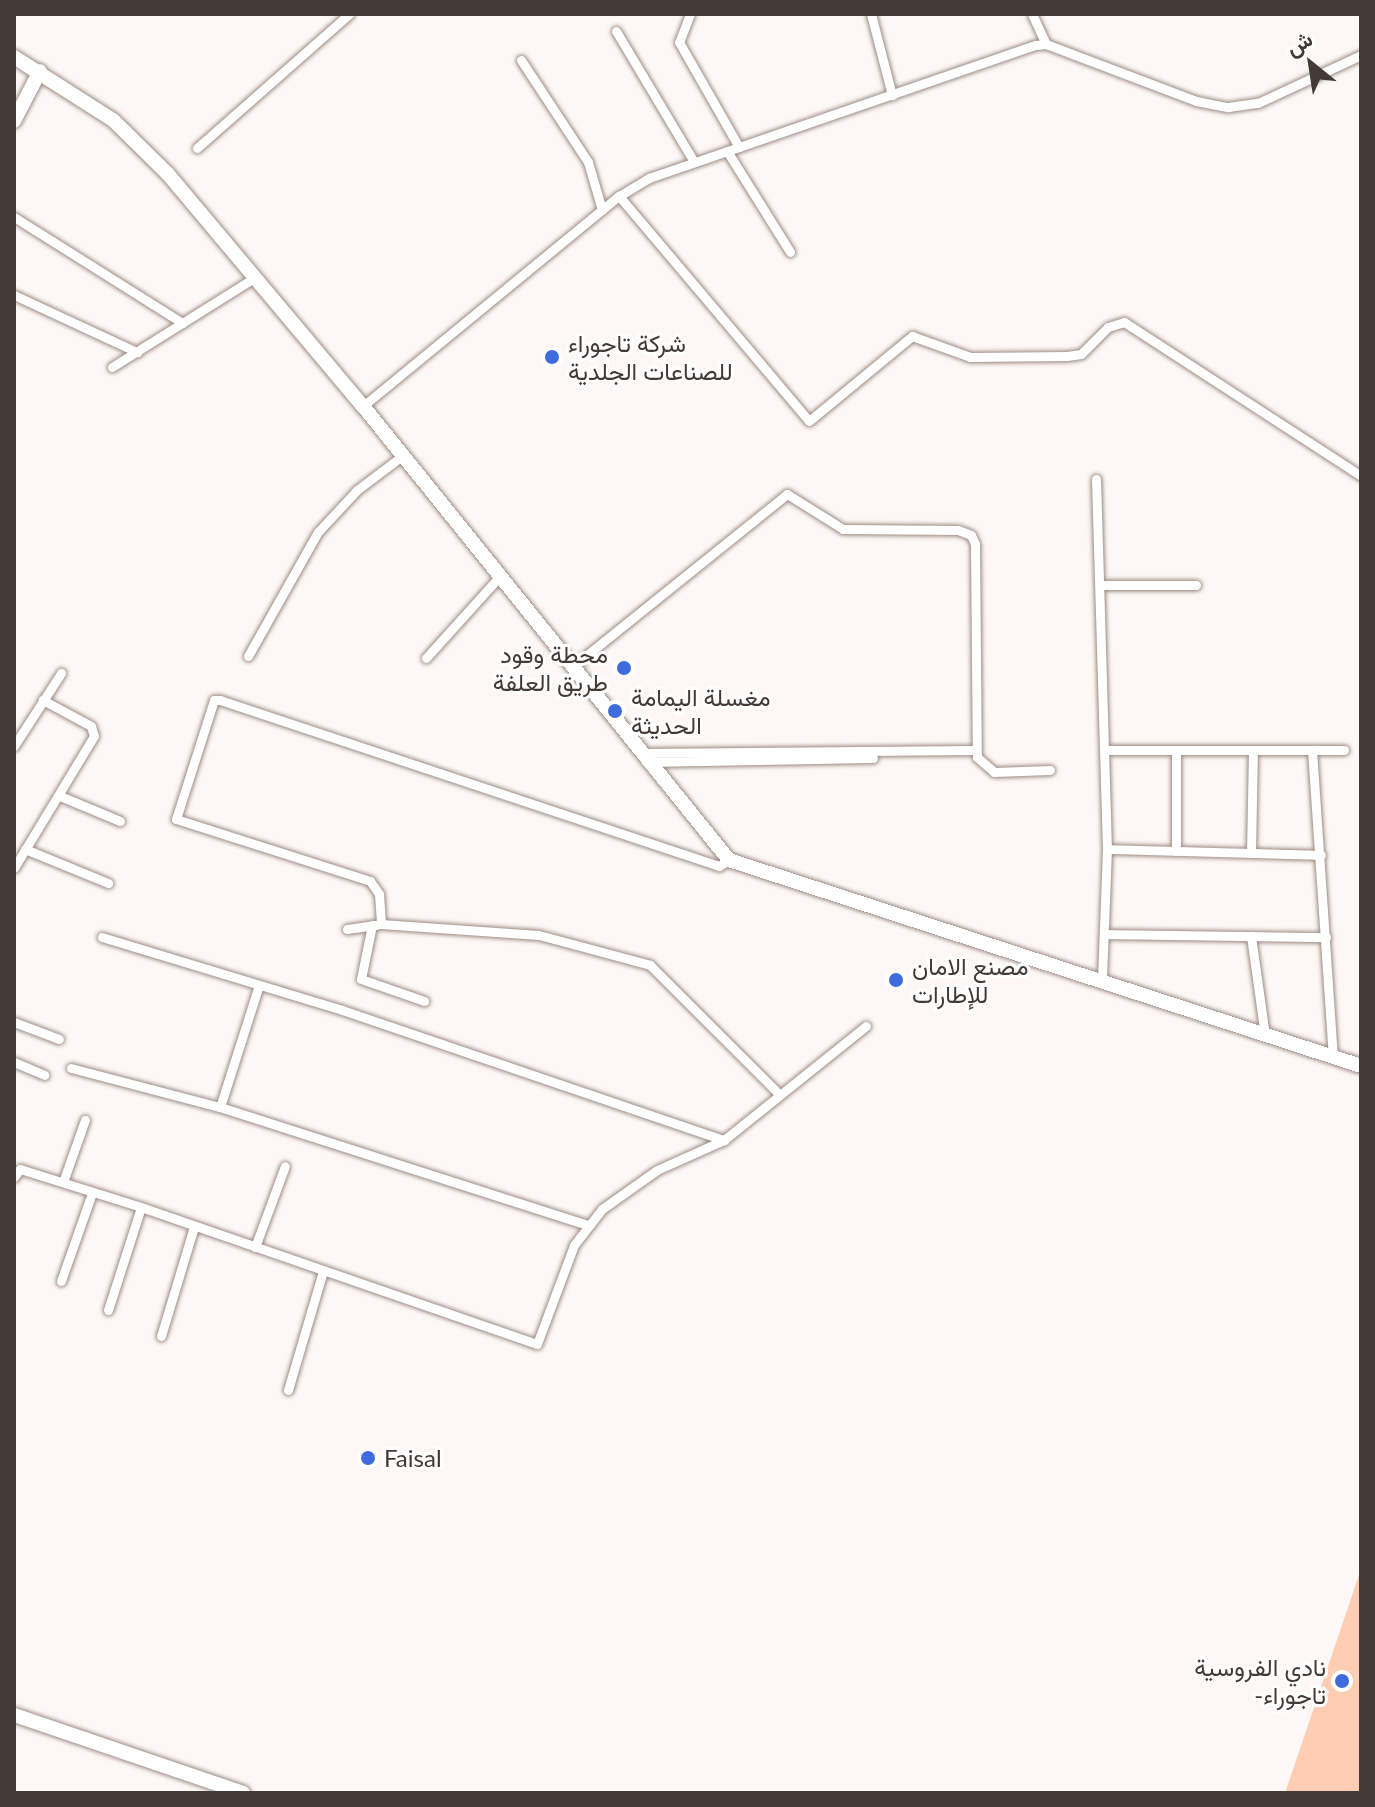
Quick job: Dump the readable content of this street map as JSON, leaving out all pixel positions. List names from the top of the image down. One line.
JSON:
{"places":["شركة تاجوراء للصناعات الجلدية","محطة وقود طريق العلفة","مغسلة اليمامة الحديثة","مصنع الامان للإطارات","Faisal","نادي الفروسية -تاجوراء"],"north":"top left"}
